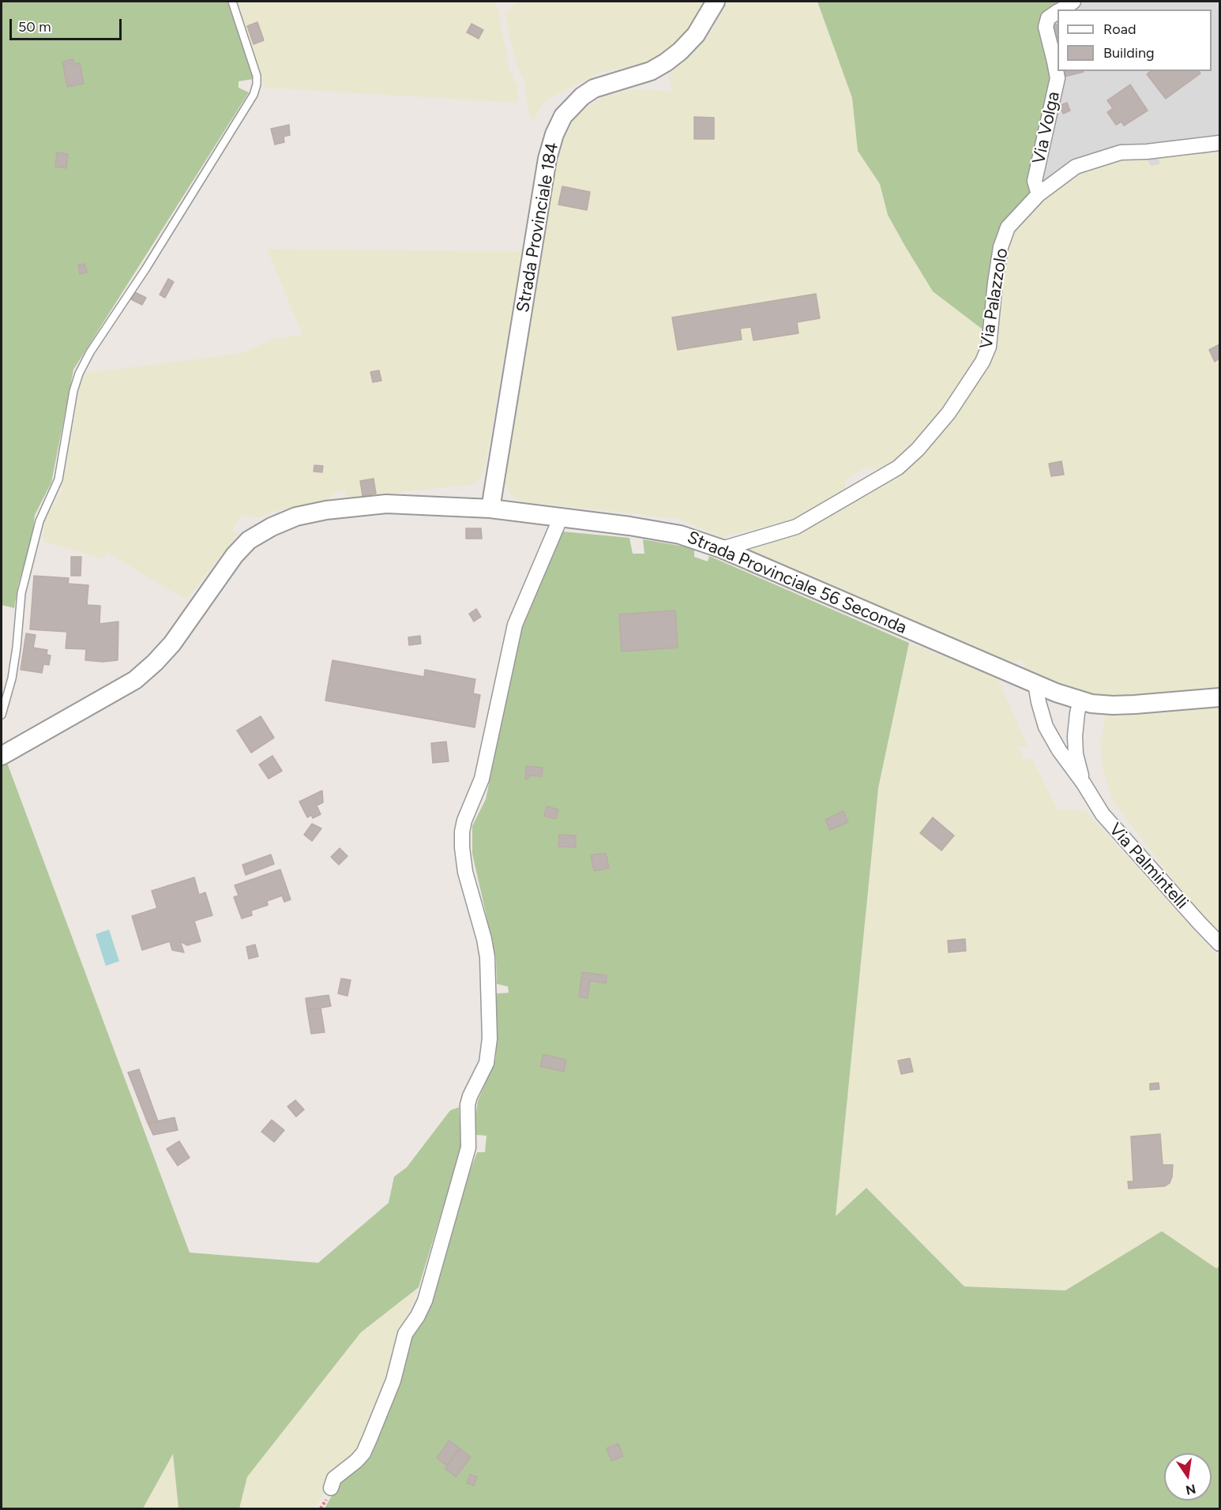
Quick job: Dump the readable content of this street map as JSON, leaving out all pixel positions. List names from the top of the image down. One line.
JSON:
{"streets":{"street":["Via Volga","Strada Provinciale 184","Via Palazzolo","Strada Provinciale 56 Seconda","Via Palmintelli"]},"crossings":[["Via Volga","Via Palazzolo"],["Strada Provinciale 184","Strada Provinciale 56 Seconda"],["Via Palazzolo","Strada Provinciale 56 Seconda"]],"legend":["Road","Building"],"scale_bar":"50 m","north":"bottom"}
